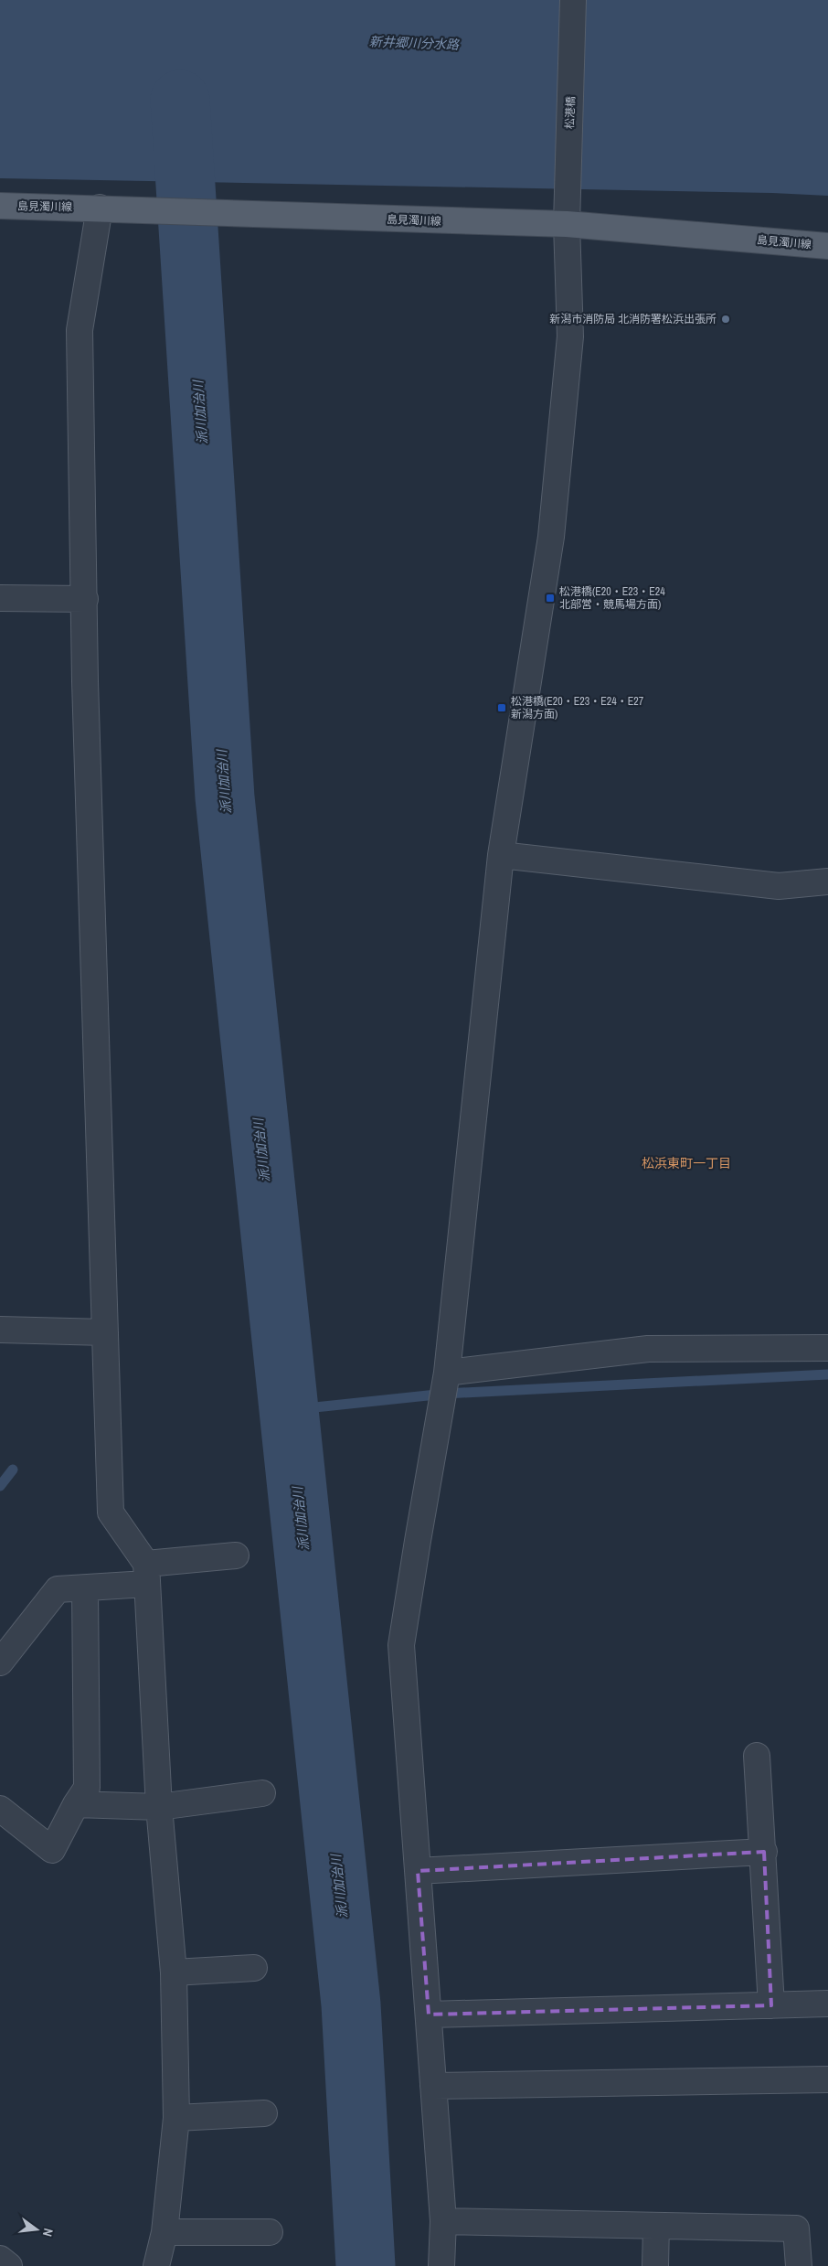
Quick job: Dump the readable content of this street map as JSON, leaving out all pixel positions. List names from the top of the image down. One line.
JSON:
{"streets":{"main road":["島見濁川線"],"street":["松港橋"]},"crossings":[["松港橋","島見濁川線"]],"districts":["松浜東町一丁目"],"water":["新井郷川分水路","派川加治川"],"places":{"other":["新潟市消防局 北消防署松浜出張所"],"transit":["松港橋(E20・E23・E24 北部営・競馬場方面)","松港橋(E20・E23・E24・E27 新潟方面)"]},"north":"right"}
